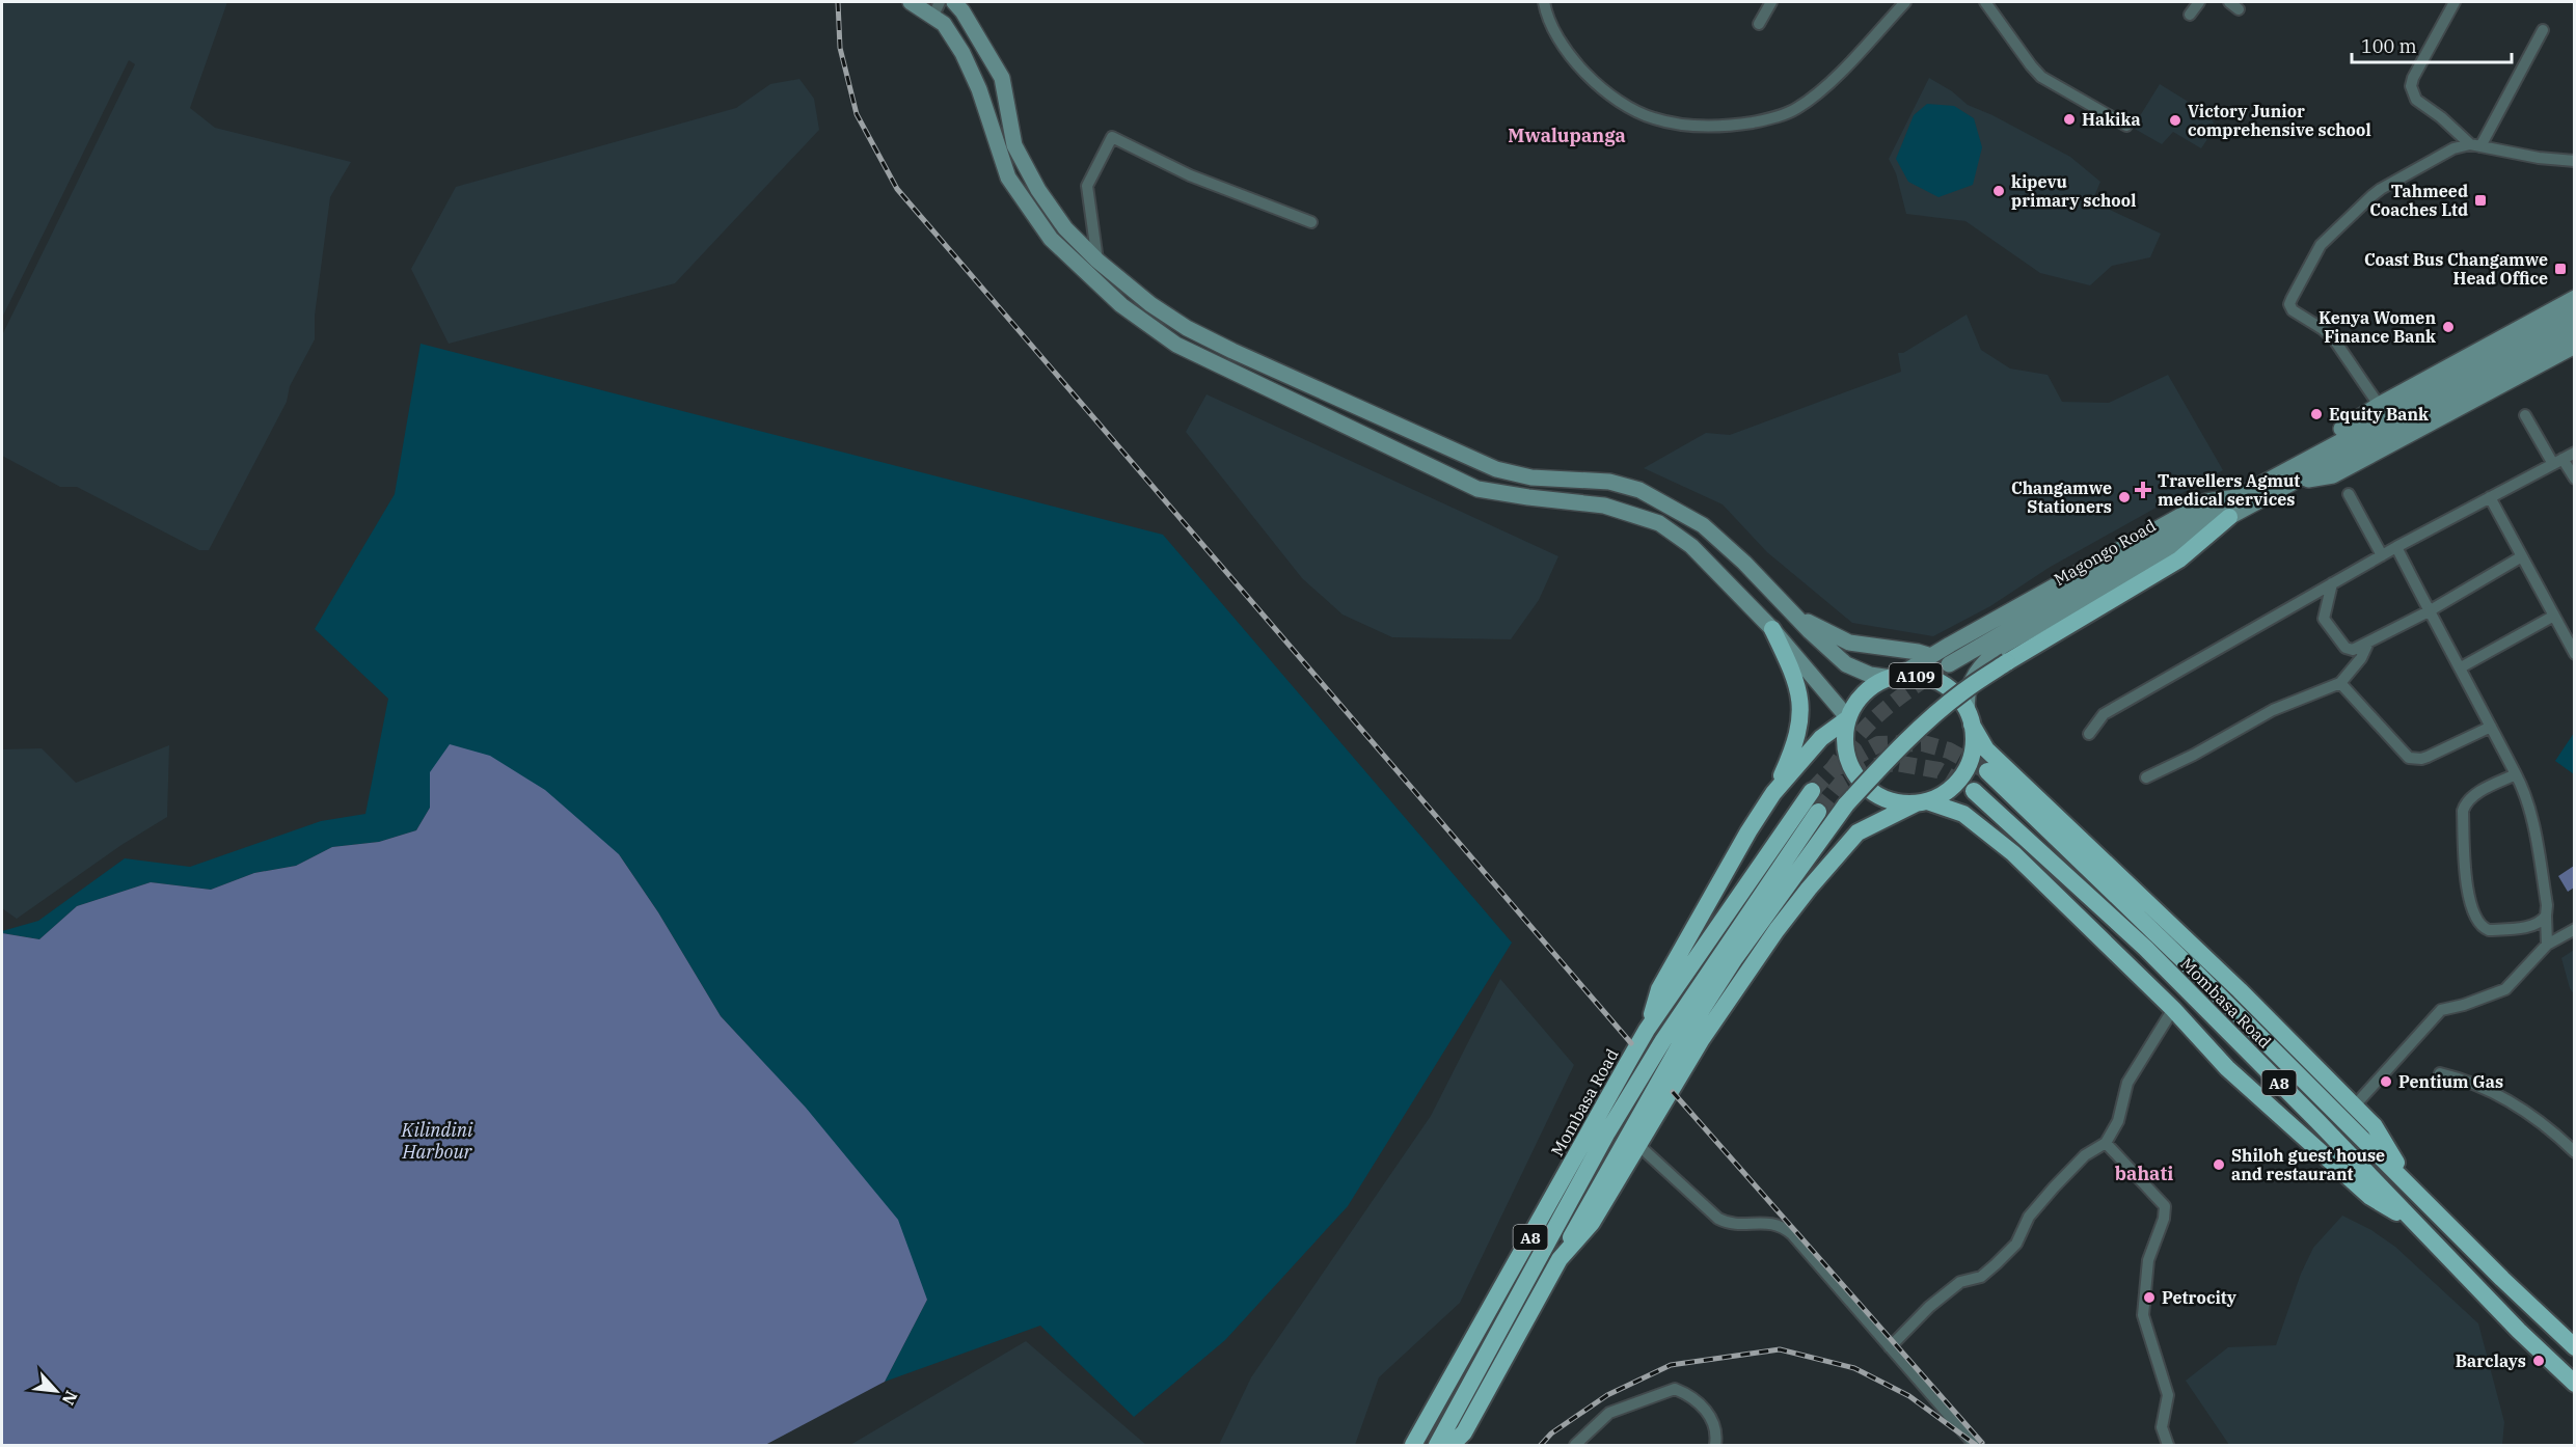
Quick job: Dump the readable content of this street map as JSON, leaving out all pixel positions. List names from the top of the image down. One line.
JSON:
{"streets":{"highway":["A109","Mombasa Road","A8"],"main road":["Magongo Road"]},"crossings":[["Magongo Road","A109"]],"districts":["Mwalupanga","bahati"],"water":["Kilindini Harbour"],"places":{"other":["Hakika","Victory Junior comprehensive school","kipevu primary school","Kenya Women Finance Bank","Equity Bank","Changamwe Stationers","Pentium Gas","Shiloh guest house and restaurant","Petrocity","Barclays"],"transit":["Tahmeed Coaches Ltd","Coast Bus Changamwe Head Office"],"health":["Travellers Agmut medical services"]},"scale_bar":"100 m","north":"bottom right"}
